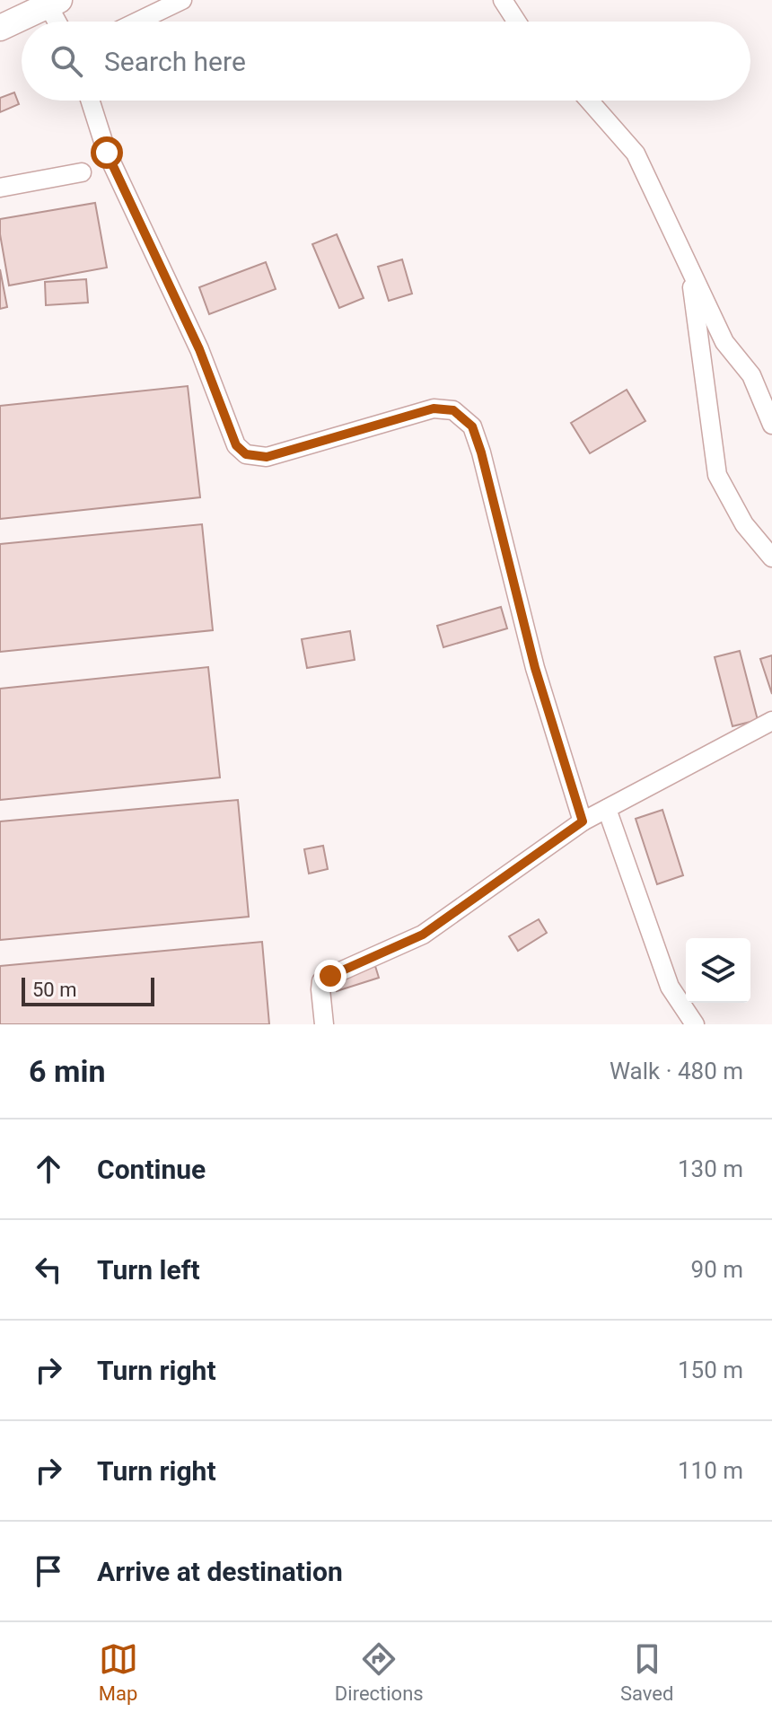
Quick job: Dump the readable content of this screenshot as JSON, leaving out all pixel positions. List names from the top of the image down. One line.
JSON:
{"scale_bar":"50 m","page":{"search":"Search here","scale":"50 m","heading":["6 min","Walk · 480 m"],"list":[["Continue","130 m"],["Turn left","90 m"],["Turn right","150 m"],["Turn right","110 m"],"Arrive at destination"],"nav":["Map","Directions","Saved"]}}
